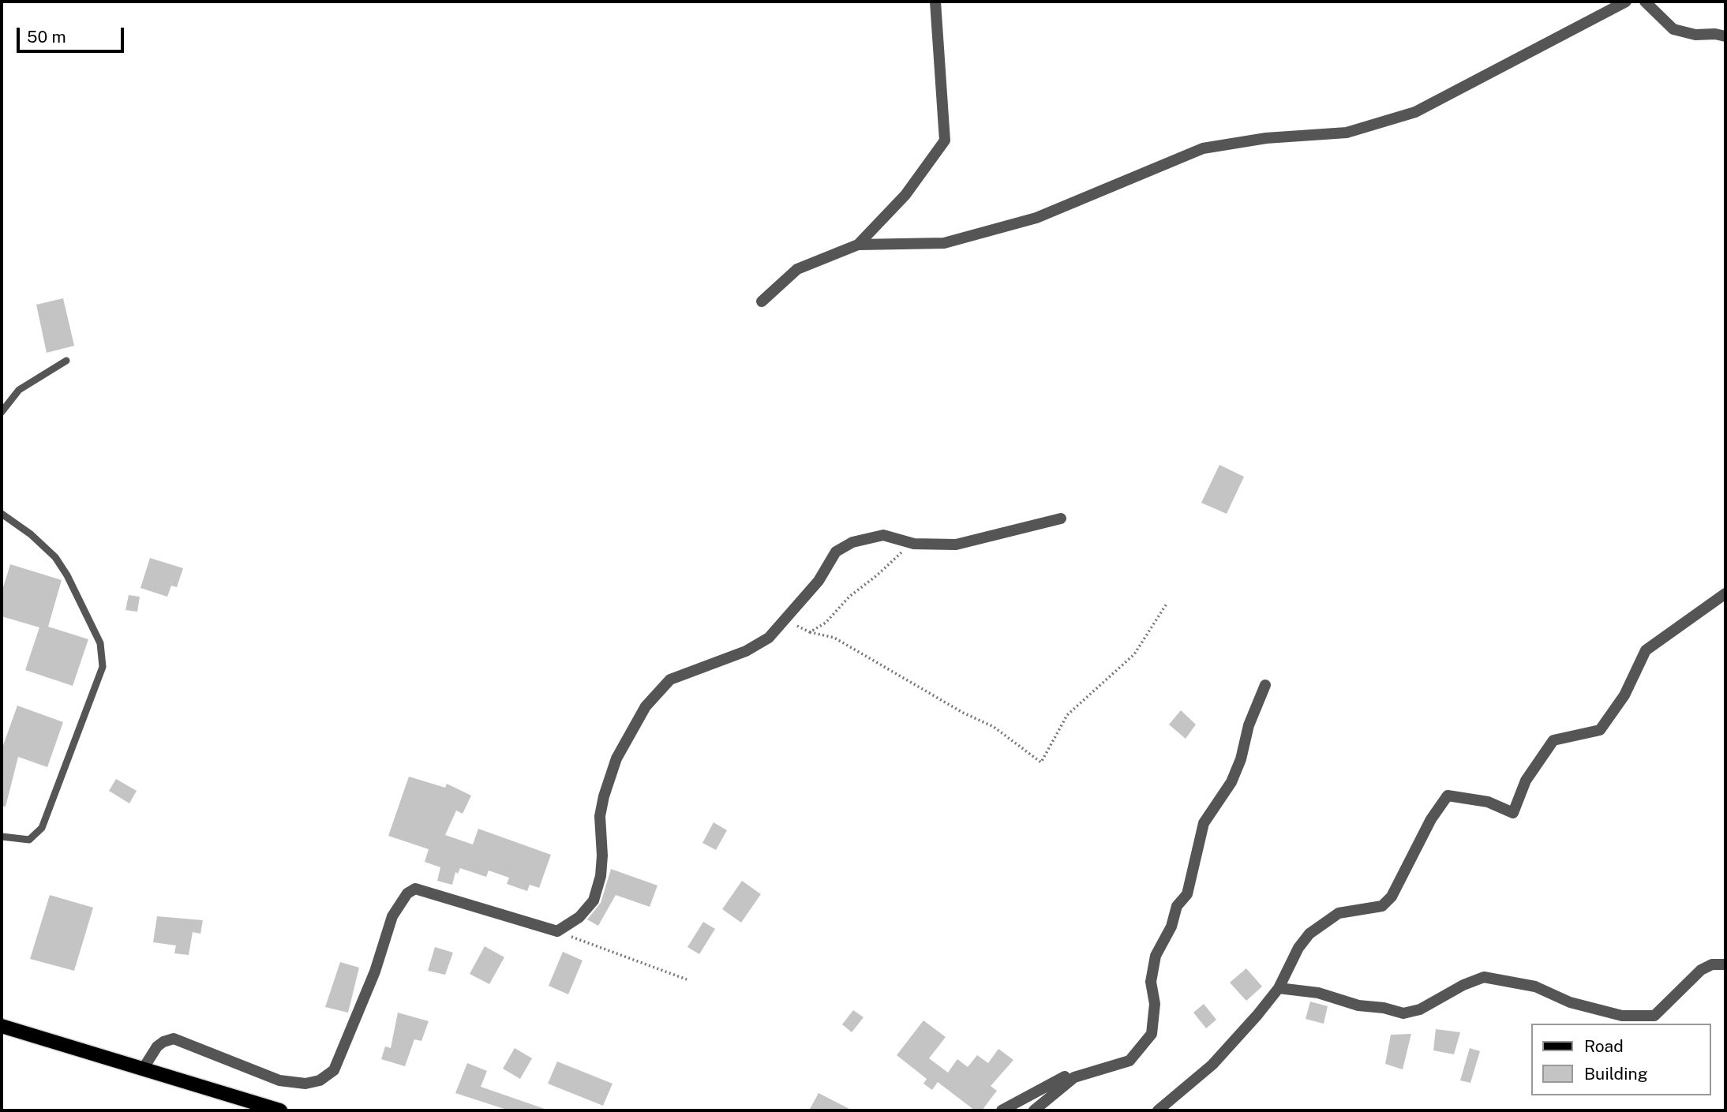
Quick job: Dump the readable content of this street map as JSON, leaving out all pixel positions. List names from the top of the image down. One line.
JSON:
{"legend":["Road","Building"],"scale_bar":"50 m"}
